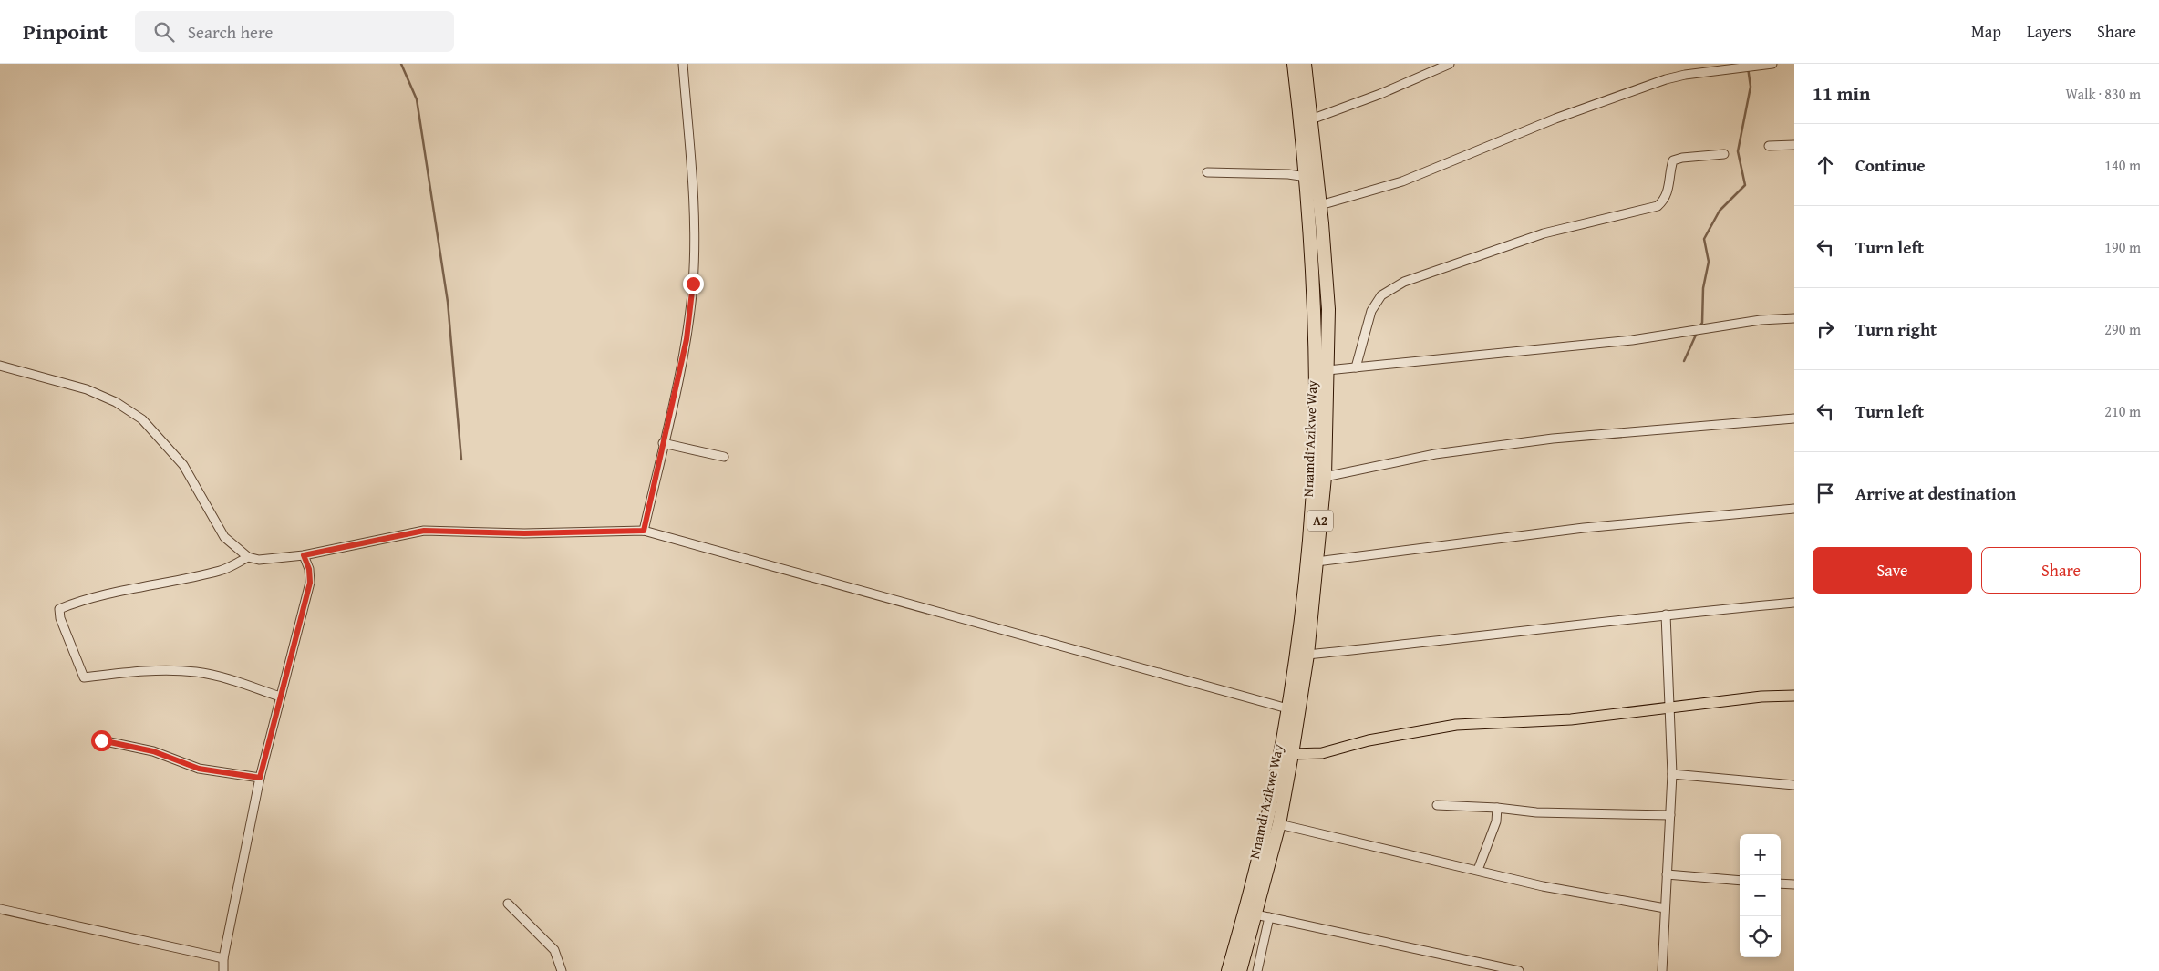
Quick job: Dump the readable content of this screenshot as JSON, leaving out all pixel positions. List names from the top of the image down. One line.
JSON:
{"streets":{"highway":["Nnamdi Azikwe Way","A2"]},"page":{"header":"Pinpoint","search":"Search here","nav":["Map","Layers","Share"],"heading":["11 min","Walk · 830 m"],"list":[["Continue","140 m"],["Turn left","190 m"],["Turn right","290 m"],["Turn left","210 m"],"Arrive at destination"],"buttons":["Save","Share"],"map_buttons":["+","−"]}}
